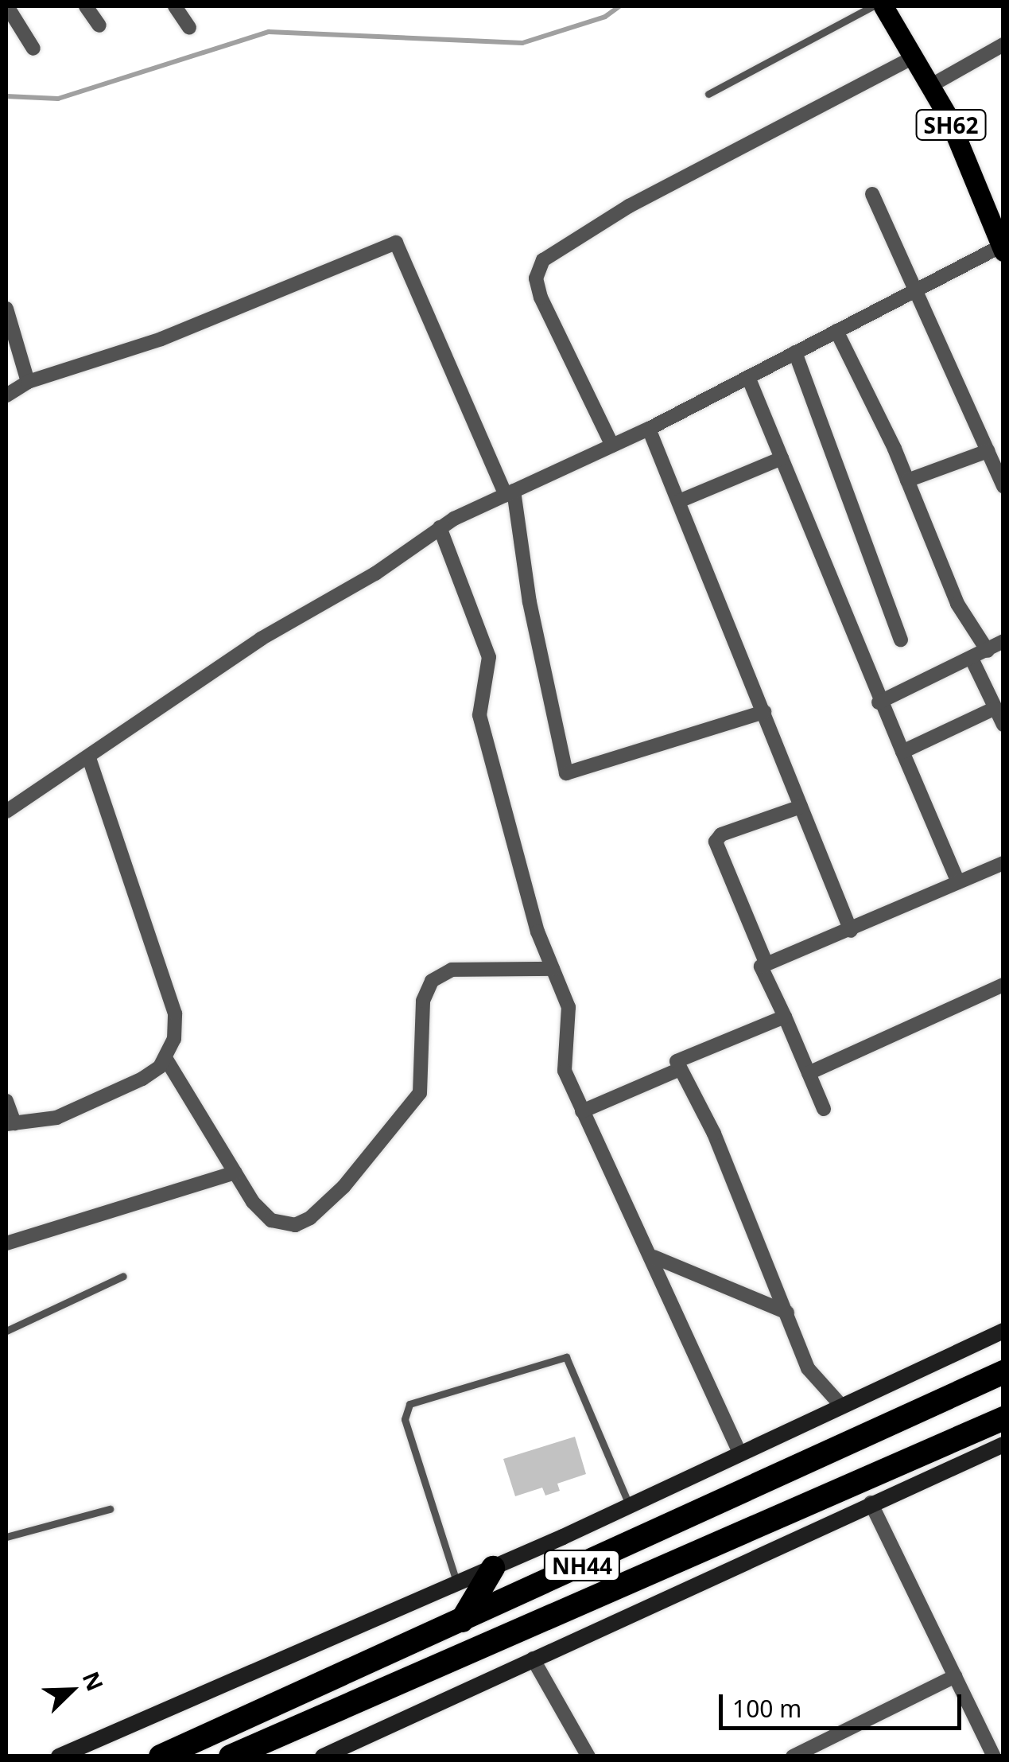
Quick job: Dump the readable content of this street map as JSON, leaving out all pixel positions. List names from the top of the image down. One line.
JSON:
{"streets":{"highway":["NH44"],"main road":["SH62"]},"scale_bar":"100 m","north":"top right"}
